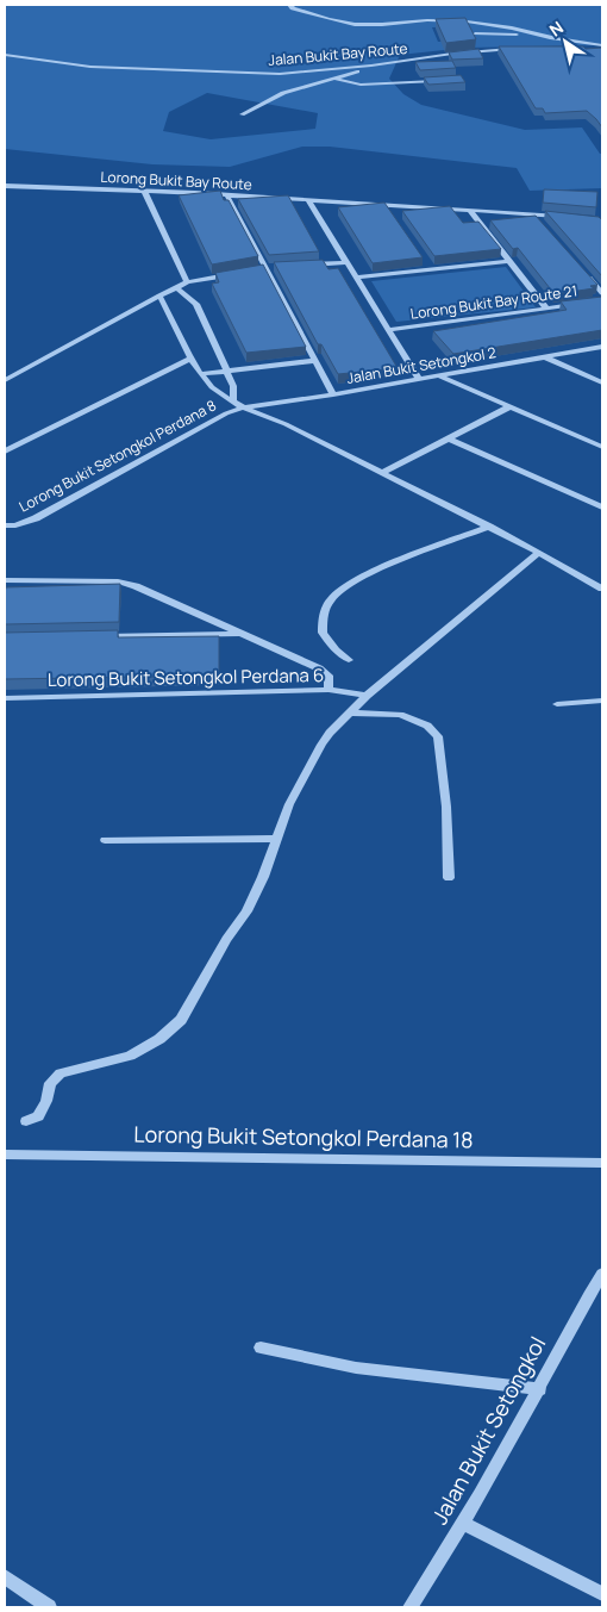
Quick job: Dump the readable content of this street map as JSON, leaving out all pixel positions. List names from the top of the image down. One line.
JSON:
{"streets":{"street":["Jalan Bukit Bay Route","Lorong Bukit Bay Route","Lorong Bukit Bay Route 21","Jalan Bukit Setongkol 2","Lorong Bukit Setongkol Perdana 8","Lorong Bukit Setongkol Perdana 6","Lorong Bukit Setongkol Perdana 18","Jalan Bukit Setongkol"]},"crossings":[["Jalan Bukit Setongkol 2","Lorong Bukit Setongkol Perdana 8"]],"north":"top left"}
